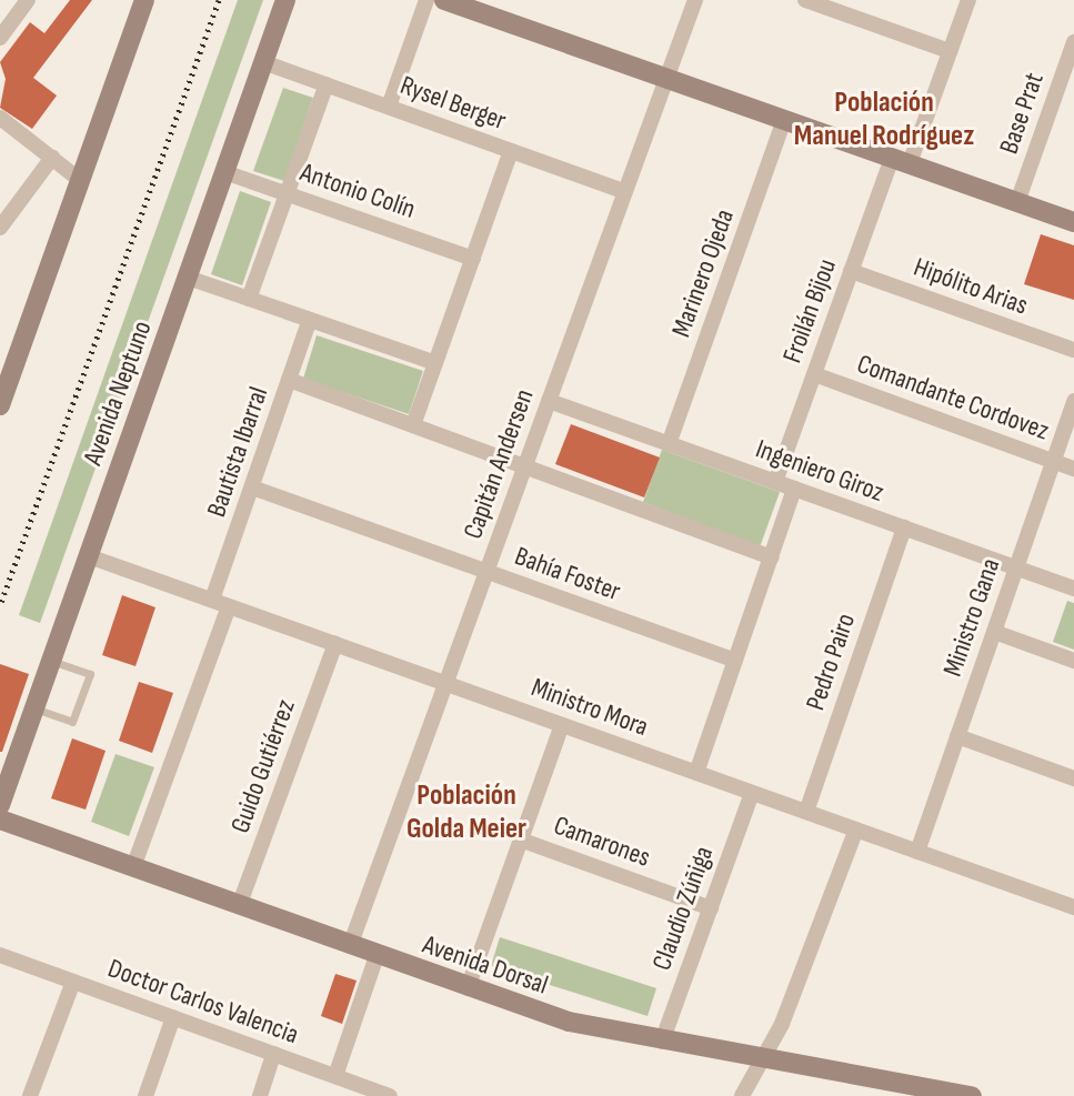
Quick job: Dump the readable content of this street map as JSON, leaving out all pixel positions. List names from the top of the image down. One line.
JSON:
{"streets":{"street":["Rysel Berger","Base Prat","Antonio Colín","Marinero Ojeda","Hipólito Arias","Froilán Bijou","Avenida Neptuno","Comandante Cordovez","Bautista Ibarral","Capitán Andersen","Ingeniero Giroz","Bahía Foster","Ministro Gana","Pedro Pairo","Ministro Mora","Guido Gutiérrez","Camarones","Claudio Zúñiga","Avenida Dorsal","Doctor Carlos Valencia"]},"crossings":[["Rysel Berger","Avenida Neptuno"],["Rysel Berger","Capitán Andersen"],["Antonio Colín","Avenida Neptuno"],["Marinero Ojeda","Ingeniero Giroz"],["Hipólito Arias","Froilán Bijou"],["Froilán Bijou","Comandante Cordovez"],["Froilán Bijou","Ingeniero Giroz"],["Avenida Neptuno","Ministro Mora"],["Comandante Cordovez","Ministro Gana"],["Bautista Ibarral","Bahía Foster"],["Bautista Ibarral","Ministro Mora"],["Capitán Andersen","Ingeniero Giroz"],["Capitán Andersen","Bahía Foster"],["Capitán Andersen","Ministro Mora"],["Capitán Andersen","Avenida Dorsal"],["Ingeniero Giroz","Ministro Gana"],["Ingeniero Giroz","Pedro Pairo"],["Ministro Gana","Ministro Mora"],["Pedro Pairo","Ministro Mora"],["Ministro Mora","Guido Gutiérrez"],["Ministro Mora","Claudio Zúñiga"],["Guido Gutiérrez","Avenida Dorsal"],["Camarones","Claudio Zúñiga"],["Claudio Zúñiga","Avenida Dorsal"]],"districts":["Población Manuel Rodríguez","Población Golda Meier"]}
